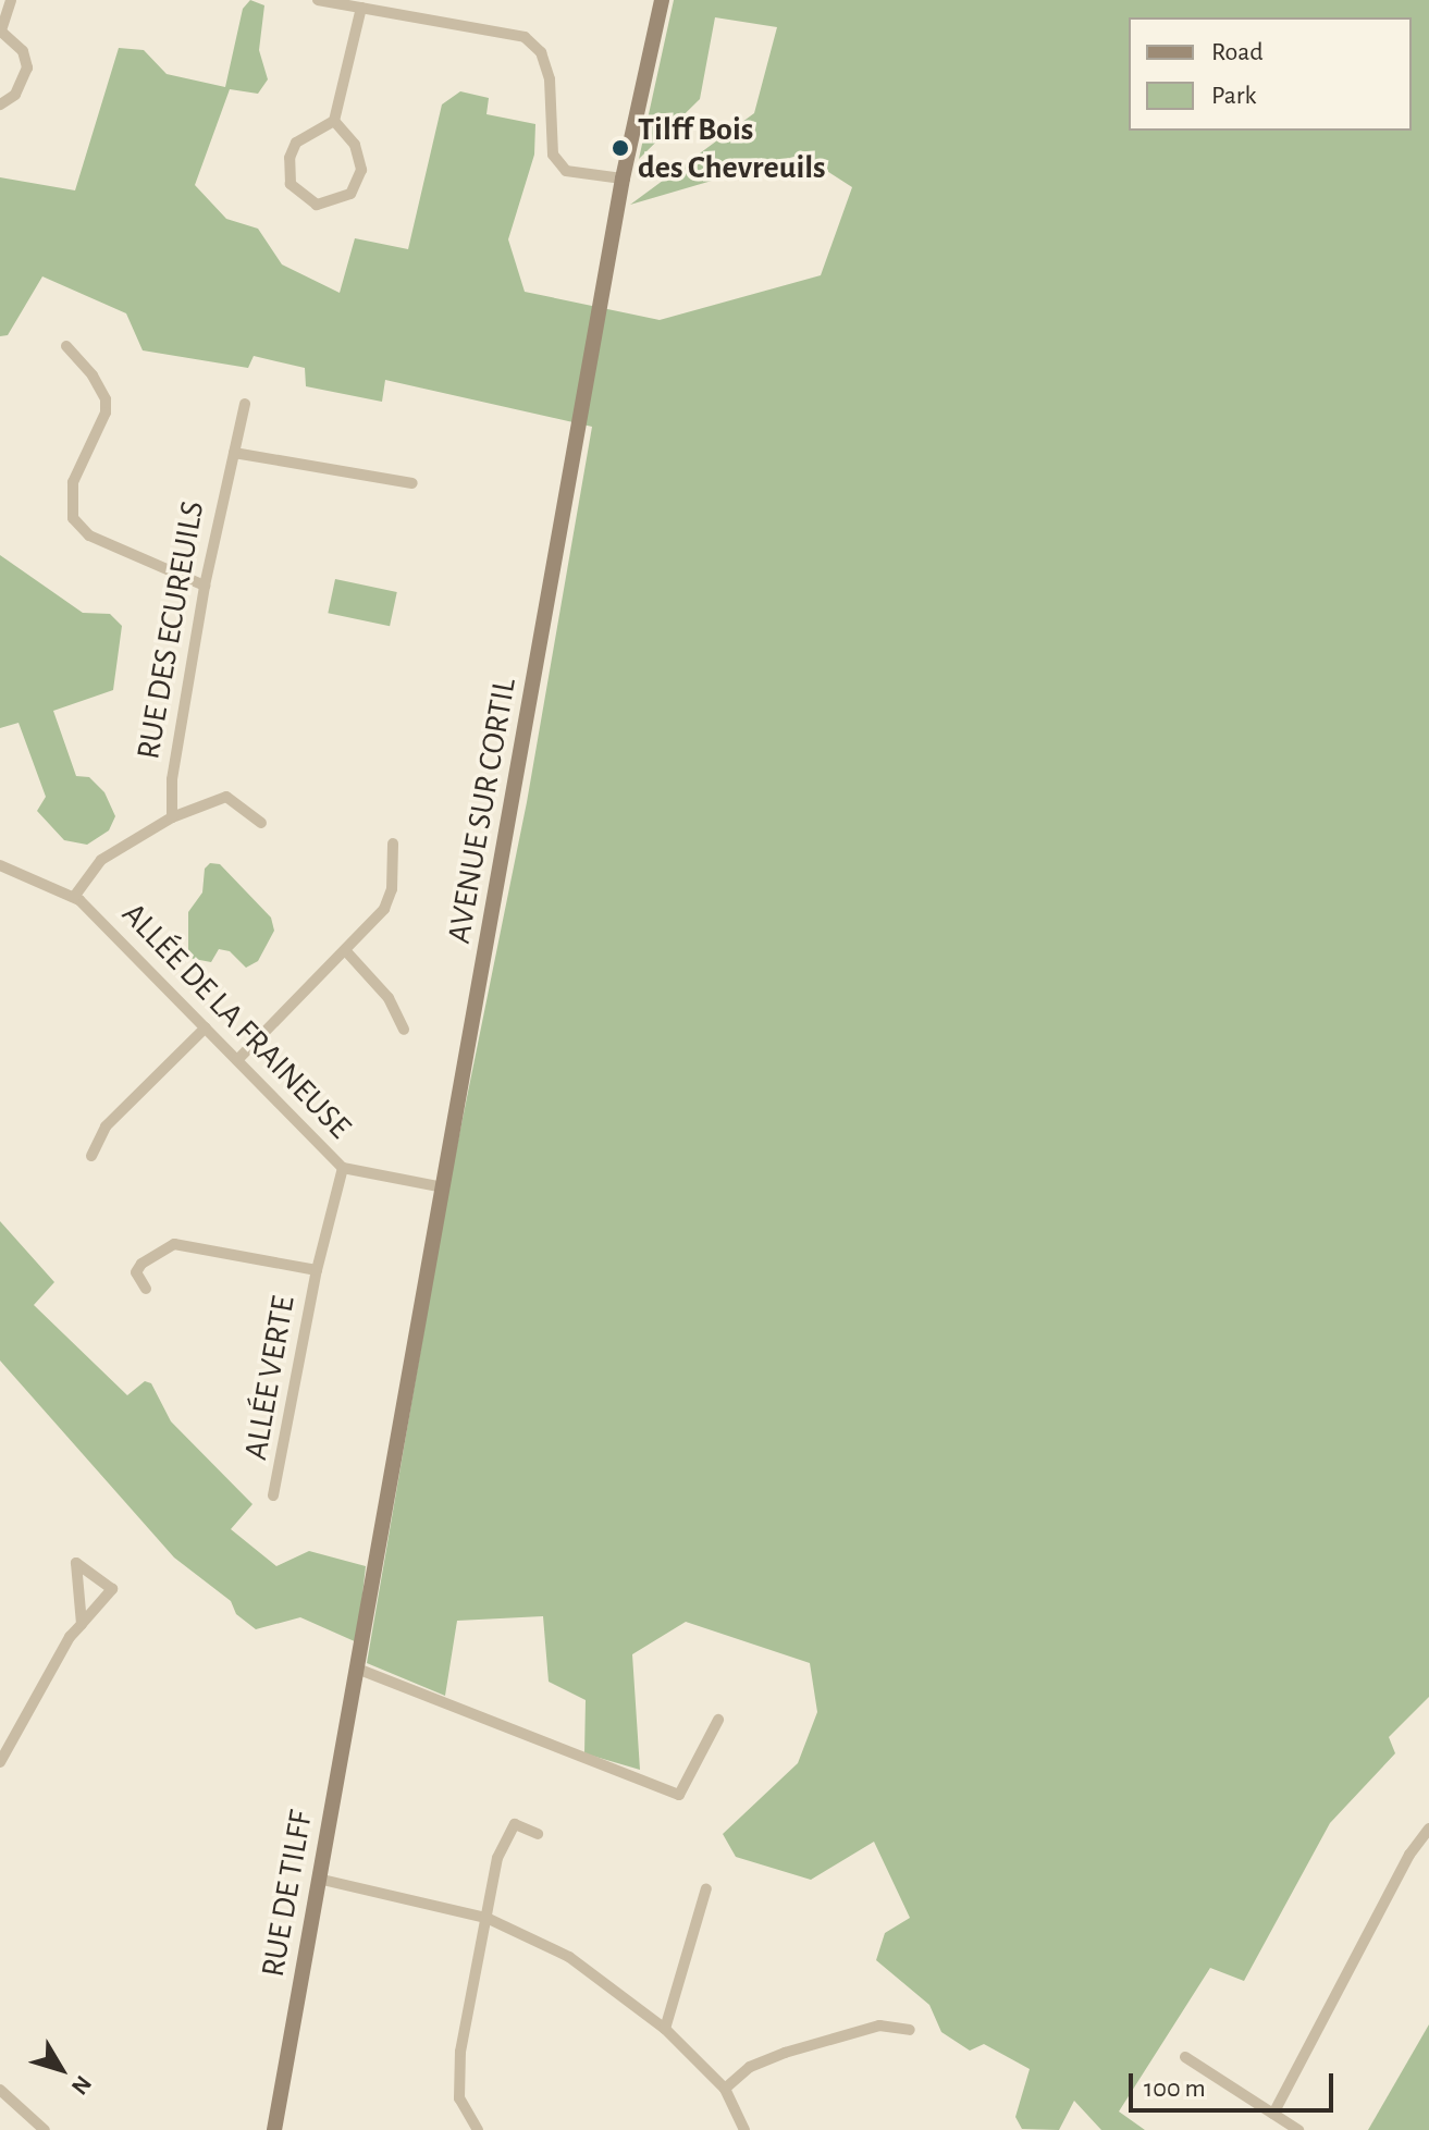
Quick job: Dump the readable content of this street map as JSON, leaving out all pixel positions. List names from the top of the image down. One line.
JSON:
{"streets":{"main road":["AVENUE SUR CORTIL","RUE DE TILFF"],"street":["RUE DES ECUREUILS","ALLÉE DE LA FRAINEUSE","ALLÉE VERTE"]},"crossings":[["AVENUE SUR CORTIL","ALLÉE DE LA FRAINEUSE"],["AVENUE SUR CORTIL","RUE DE TILFF"],["ALLÉE DE LA FRAINEUSE","ALLÉE VERTE"]],"places":["Tilff Bois des Chevreuils"],"legend":["Road","Park"],"scale_bar":"100 m","north":"bottom right"}
